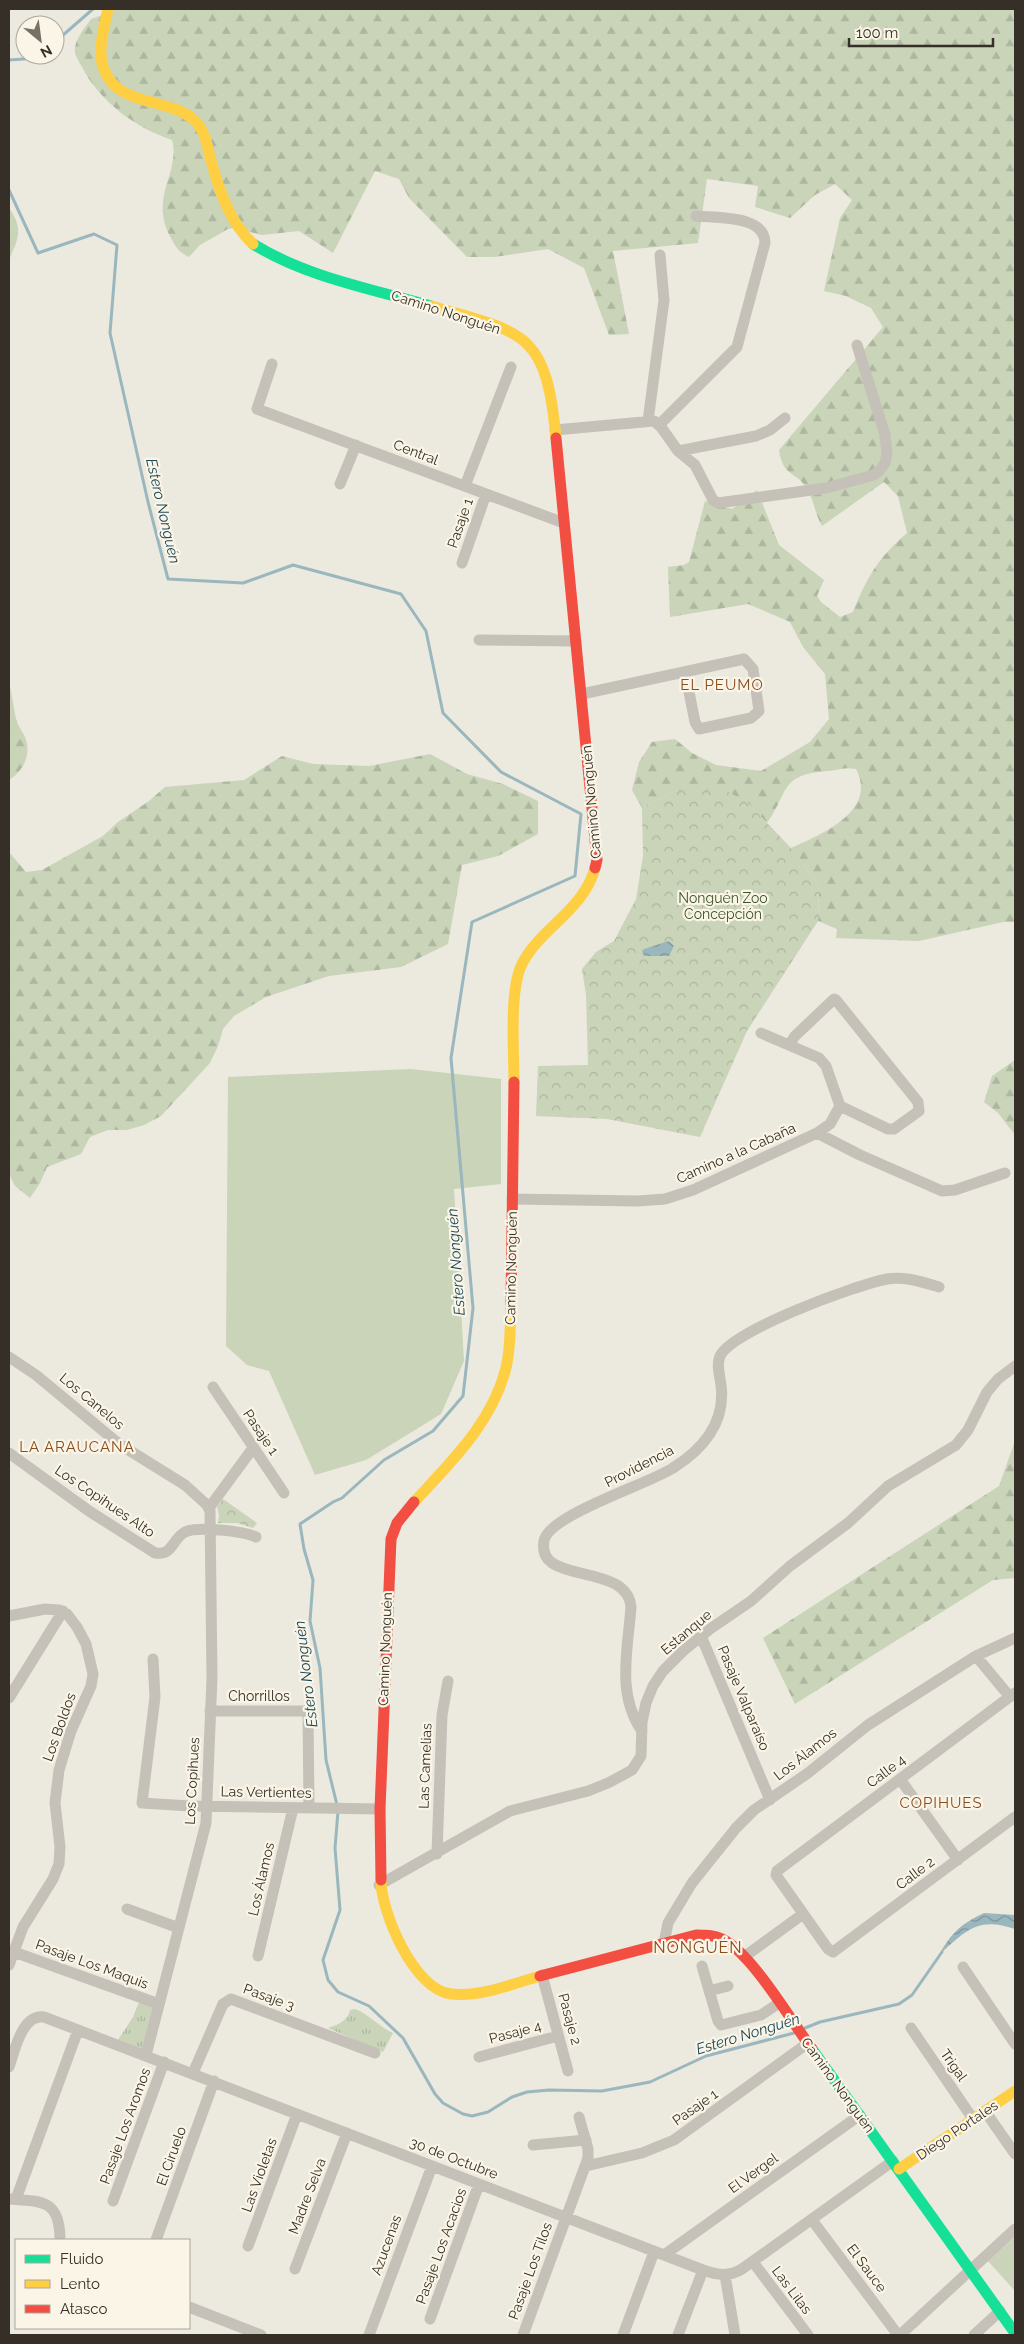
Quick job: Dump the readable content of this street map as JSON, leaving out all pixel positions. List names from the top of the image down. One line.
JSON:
{"streets":{"main road":["Camino Nonguén","Diego Portales"],"street":["Central","Pasaje 1","Camino a la Cabaña","Los Canelos","Providencia","Los Copihues Alto","Estanque","Chorrillos","Pasaje Valparaíso","Los Boldos","Los Álamos","Las Camelias","Calle 4","Los Copihues","Las Vertientes","Calle 2","Pasaje Los Maquis","Pasaje 3","Pasaje 2","Pasaje 4","Trigal","Pasaje Los Aromos","El Ciruelo","30 de Octubre","El Vergel","Las Violetas","Madre Selva","Azucenas","Pasaje Los Acacios","El Sauce","Pasaje Los Tilos","Las Lilas"]},"crossings":[["Camino Nonguén","Central"],["Camino Nonguén","Pasaje 1"],["Camino Nonguén","Camino a la Cabaña"],["Camino Nonguén","Estanque"],["Camino Nonguén","Los Álamos"],["Camino Nonguén","Las Vertientes"],["Camino Nonguén","Pasaje 2"],["Camino Nonguén","Diego Portales"],["Camino Nonguén","El Vergel"],["Central","Pasaje 1"],["Providencia","Estanque"],["Los Copihues Alto","Los Copihues"],["Estanque","Pasaje Valparaíso"],["Estanque","Las Camelias"],["Chorrillos","Los Copihues"],["Chorrillos","Las Vertientes"],["Pasaje Valparaíso","Los Álamos"],["Los Boldos","Pasaje Los Maquis"],["Los Álamos","Las Vertientes"],["Calle 4","Calle 2"],["Los Copihues","Las Vertientes"],["Los Copihues","Pasaje Los Maquis"],["Los Copihues","30 de Octubre"],["Pasaje 3","30 de Octubre"],["Pasaje 2","Pasaje 4"],["Trigal","Diego Portales"],["Pasaje Los Aromos","30 de Octubre"],["El Ciruelo","30 de Octubre"],["30 de Octubre","El Vergel"],["30 de Octubre","Las Violetas"],["30 de Octubre","Madre Selva"],["30 de Octubre","Azucenas"],["30 de Octubre","Pasaje Los Acacios"],["30 de Octubre","Pasaje Los Tilos"]],"districts":["EL PEUMO","LA ARAUCANA","COPIHUES","NONGUÉN"],"water":["Estero Nonguén"],"parks":["Nonguén Zoo Concepción"],"legend":["Fluido","Lento","Atasco"],"scale_bar":"100 m","north":"bottom right"}
